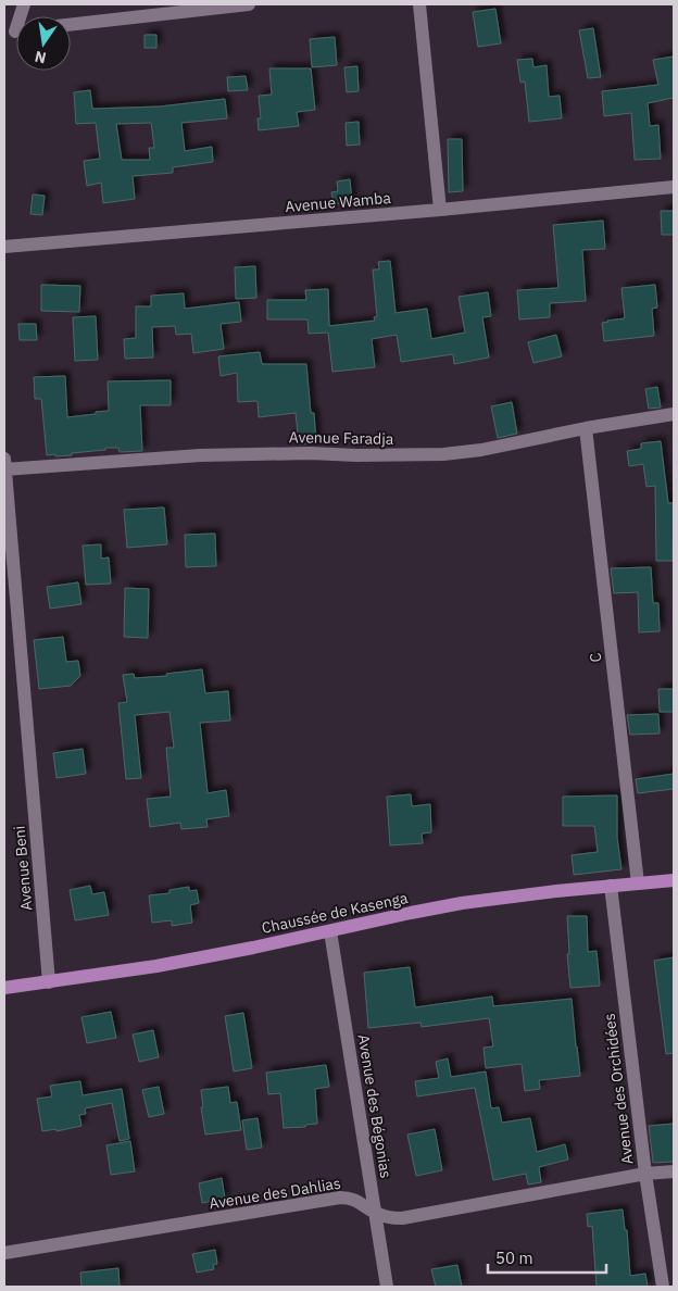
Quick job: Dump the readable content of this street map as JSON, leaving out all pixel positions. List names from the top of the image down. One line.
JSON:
{"streets":{"main road":["Chaussée de Kasenga"],"street":["Avenue Wamba","Avenue Faradja","C","Avenue Beni","Avenue des Orchidées","Avenue des Bégonias","Avenue des Dahlias"]},"crossings":[["Avenue Faradja","C"],["Avenue Faradja","Avenue Beni"],["C","Chaussée de Kasenga"],["Avenue Beni","Chaussée de Kasenga"],["Chaussée de Kasenga","Avenue des Orchidées"],["Chaussée de Kasenga","Avenue des Bégonias"],["Avenue des Orchidées","Avenue des Dahlias"],["Avenue des Bégonias","Avenue des Dahlias"]],"scale_bar":"50 m","north":"bottom"}
